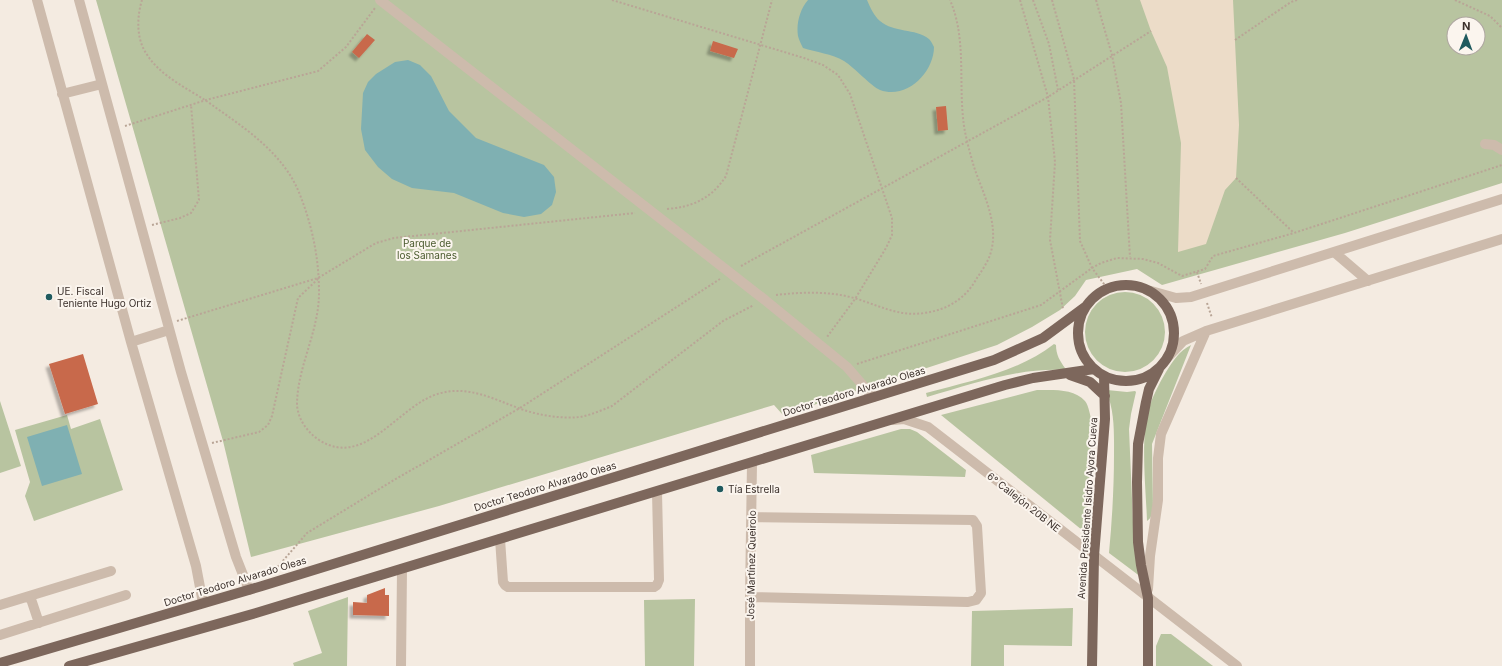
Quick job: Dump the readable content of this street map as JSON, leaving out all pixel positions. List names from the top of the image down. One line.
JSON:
{"streets":{"main road":["Doctor Teodoro Alvarado Oleas","Avenida Presidente Isidro Ayora Cueva"],"street":["6° Callejón 20B NE","José Martínez Queirolo"]},"crossings":[["Doctor Teodoro Alvarado Oleas","Avenida Presidente Isidro Ayora Cueva"],["6° Callejón 20B NE","Avenida Presidente Isidro Ayora Cueva"]],"parks":["Parque de los Samanes"],"places":["UE. Fiscal Teniente Hugo Ortiz","Tía Estrella"],"north":"top"}
